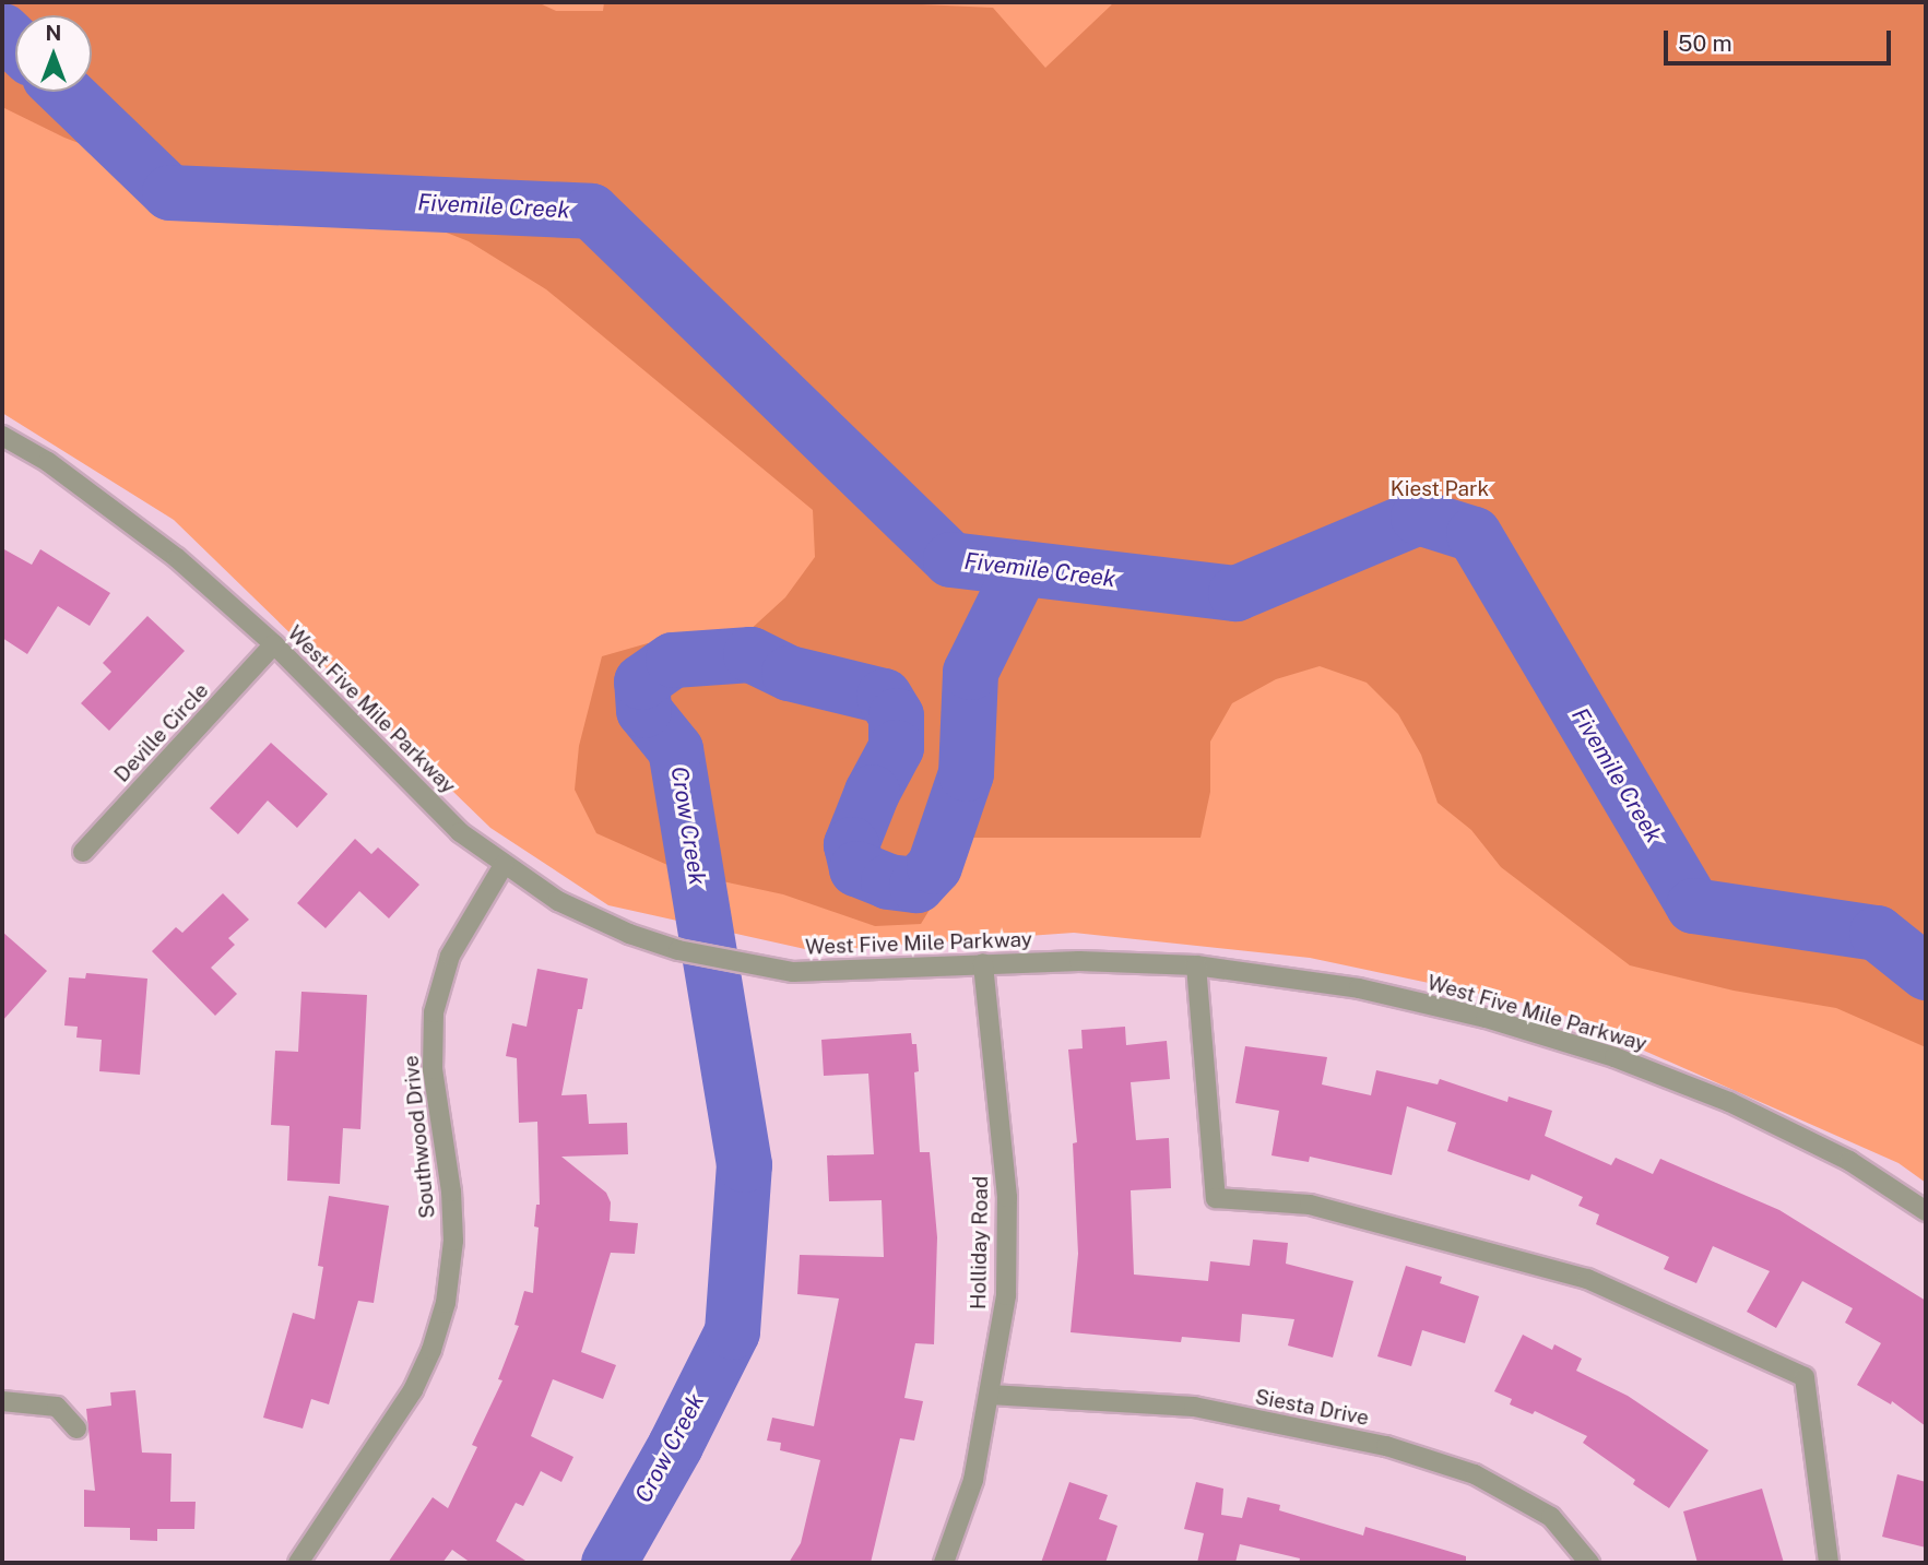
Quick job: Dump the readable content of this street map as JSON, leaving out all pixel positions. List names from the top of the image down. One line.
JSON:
{"streets":{"street":["West Five Mile Parkway","Deville Circle","Southwood Drive","Holliday Road","Siesta Drive"]},"crossings":[["West Five Mile Parkway","Deville Circle"],["West Five Mile Parkway","Southwood Drive"],["West Five Mile Parkway","Holliday Road"],["Holliday Road","Siesta Drive"]],"water":["Fivemile Creek","Crow Creek"],"parks":["Kiest Park"],"scale_bar":"50 m","north":"top"}
